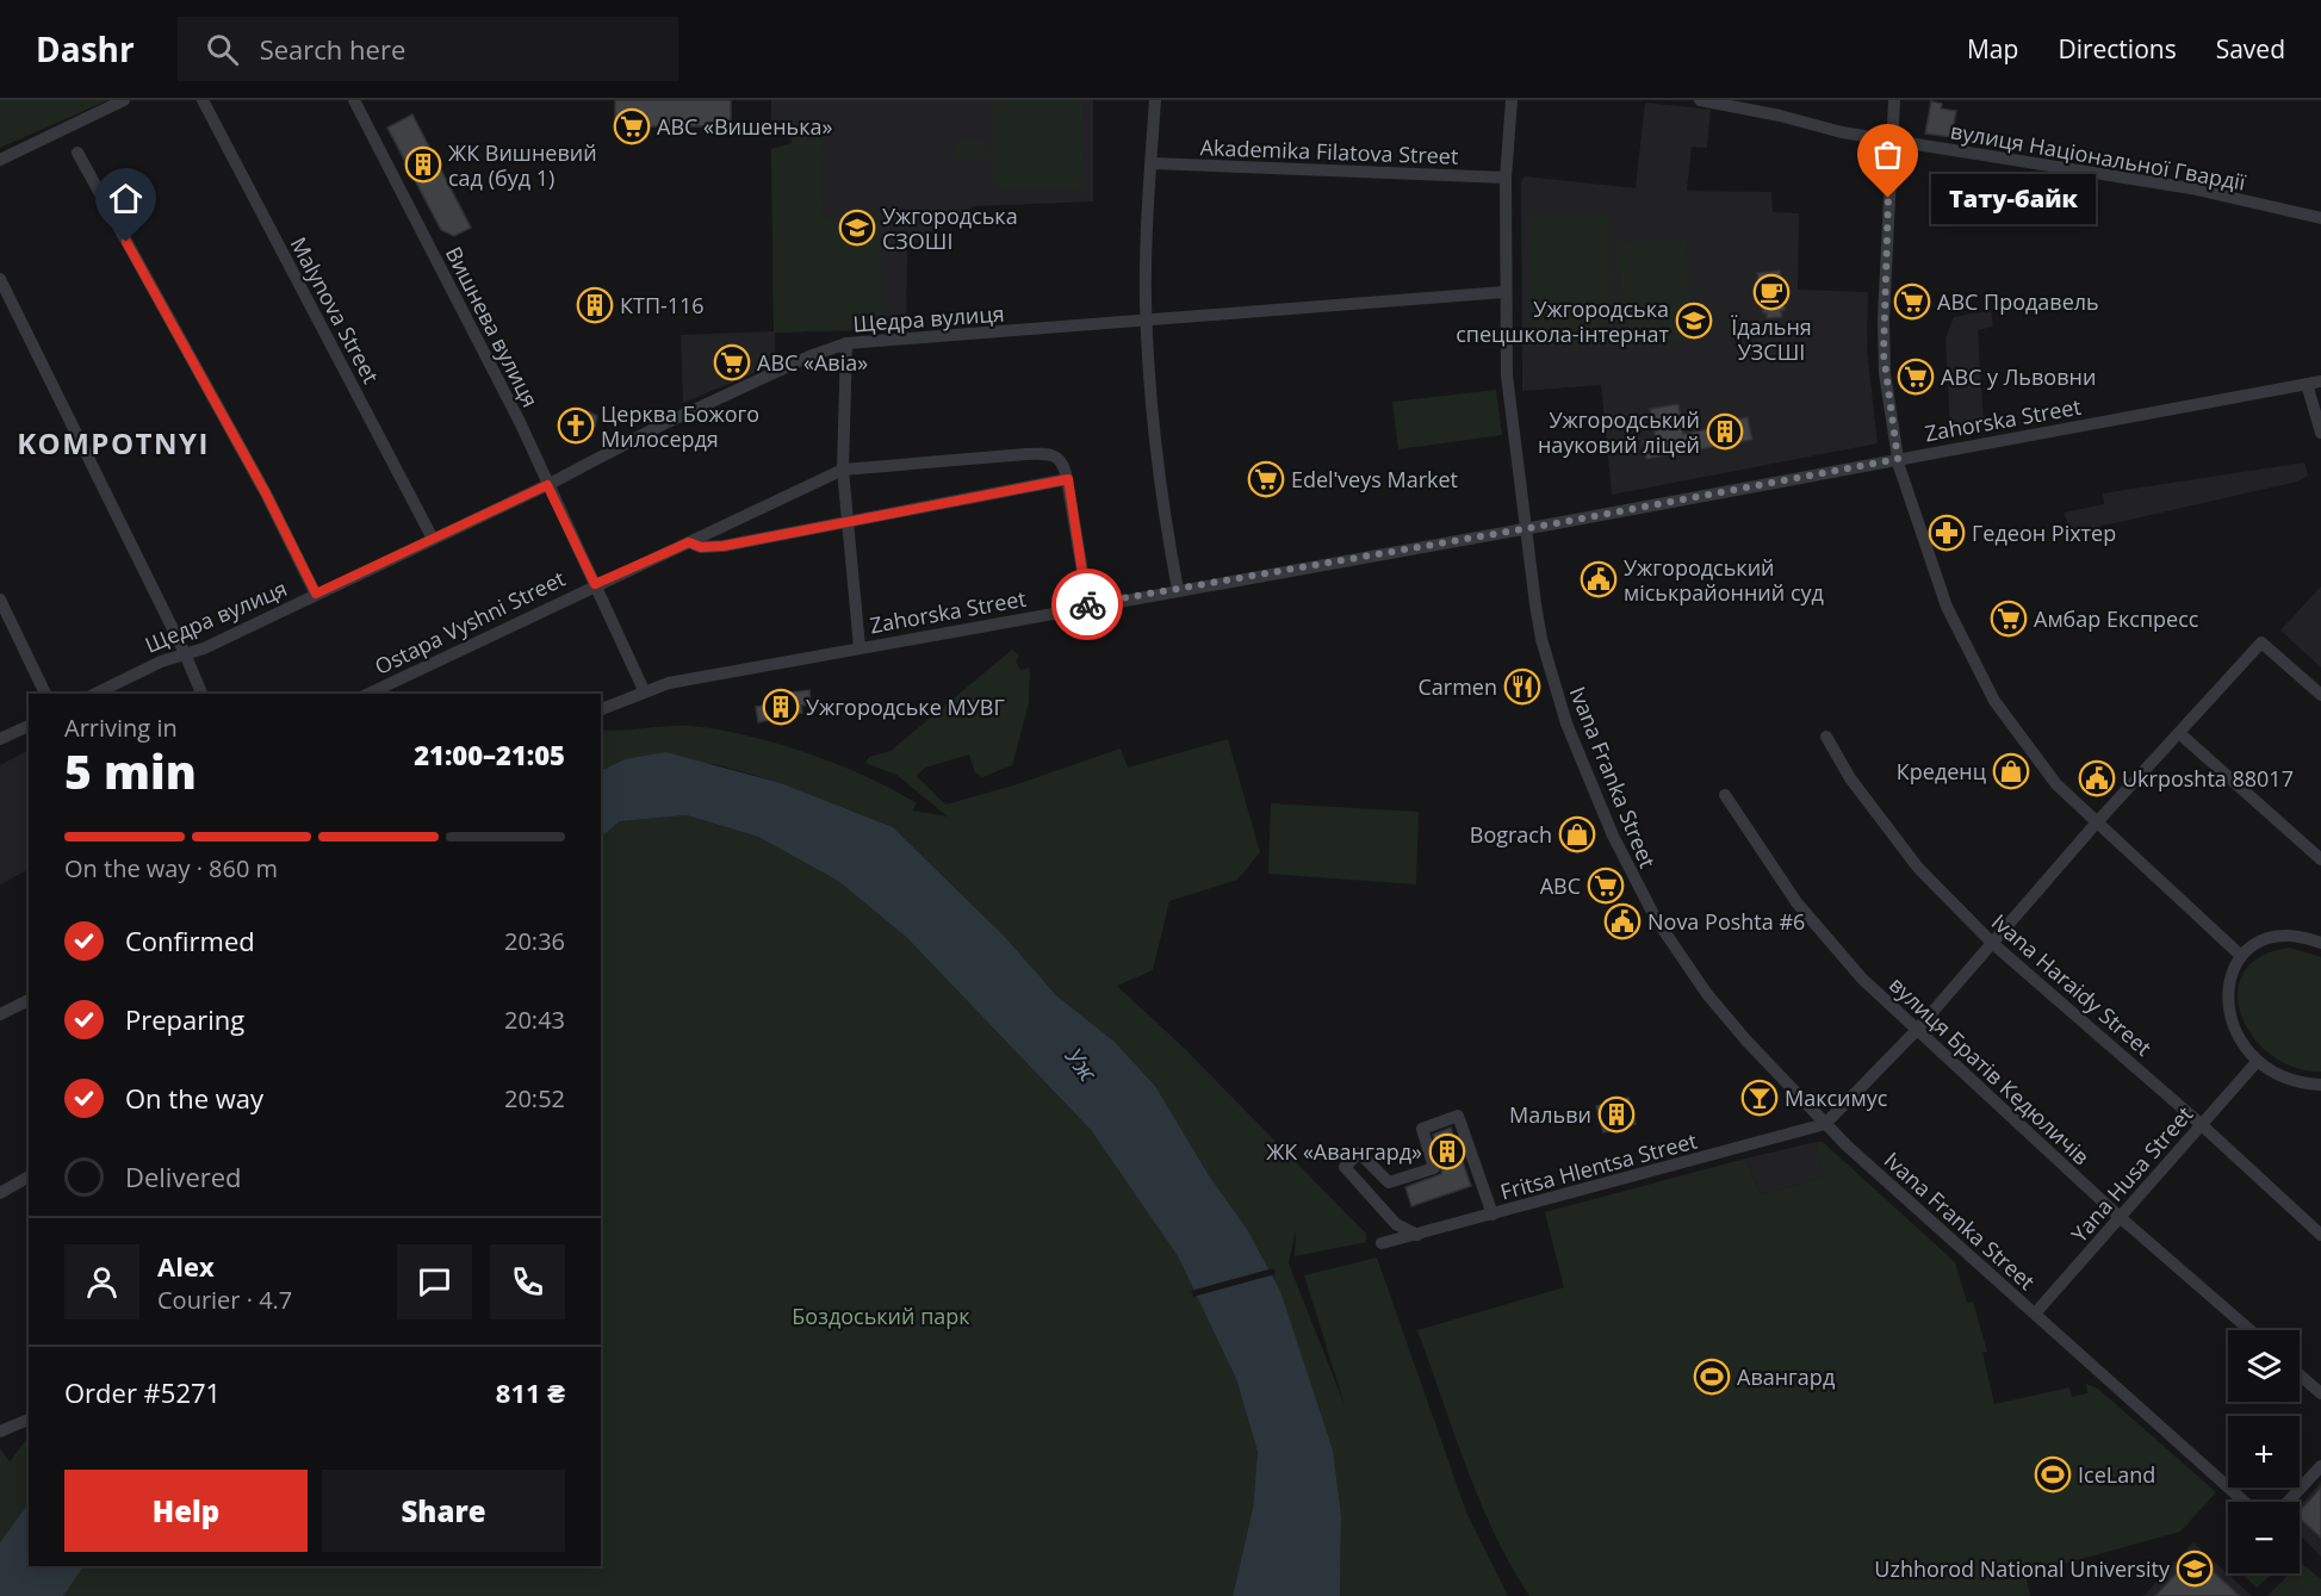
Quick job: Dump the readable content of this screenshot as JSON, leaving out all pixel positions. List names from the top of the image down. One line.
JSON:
{"streets":{"street":["Akademika Filatova Street","вулиця Національної Гвардії","Malynova Street","Щедра вулиця","Вишнева вулиця","Zahorska Street","Ostapa Vyshni Street","Ivana Franka Street","Ivana Haraidy Street","вулиця Братів Кедюличів","Fritsa Hlentsa Street","Yana Husa Street"]},"crossings":[["Akademika Filatova Street","Ivana Franka Street"],["Malynova Street","Щедра вулиця"],["Щедра вулиця","Вишнева вулиця"],["Щедра вулиця","Ivana Franka Street"],["Вишнева вулиця","Zahorska Street"],["Вишнева вулиця","Ostapa Vyshni Street"],["Zahorska Street","Ivana Franka Street"],["Ivana Franka Street","Fritsa Hlentsa Street"],["Ivana Franka Street","Yana Husa Street"],["Ivana Haraidy Street","Yana Husa Street"],["вулиця Братів Кедюличів","Yana Husa Street"]],"districts":["KOMPOTNYI"],"water":["Уж"],"parks":["Боздоський парк"],"places":{"supermarket":["ABC «Вишенька»","ABC Продавель","ABC «Авіа»","ABC у Львовни","Edelʹveys Market","Амбар Експресс","ABC"],"building":["ЖК Вишневий сад (буд 1)","КТП-116","Ужгородський науковий ліцей","Ужгородське МУВГ","Мальви","ЖК «Авангард»"],"other":["Тату-байк"],"school or university":["Ужгородська СЗОШІ","Ужгородська спецшкола-інтернат","Uzhhorod National University"],"cafe":["Їдальня УЗСШІ"],"church":["Церква Божого Милосердя"],"pharmacy":["Гедеон Ріхтер"],"public building":["Ужгородський міськрайонний суд","Ukrposhta 88017","Nova Poshta #6"],"restaurant":["Carmen"],"shop":["Креденц","Bograch"],"bar":["Максимус"],"sports":["Авангард","IceLand"]},"page":{"header":"Dashr","search":"Search here","nav":["Map","Directions","Saved"],"bubble":"Тату-байк","heading":["5 min","Arriving in","21:00–21:05"],"panel":["Alex","Courier · 4.7","Order #5271","811 ₴"],"bar":"On the way · 860 m","list":[["Confirmed","20:36"],["Preparing","20:43"],["On the way","20:52"],"Delivered"],"map_buttons":["+","−"],"buttons":["Help","Share"]}}
